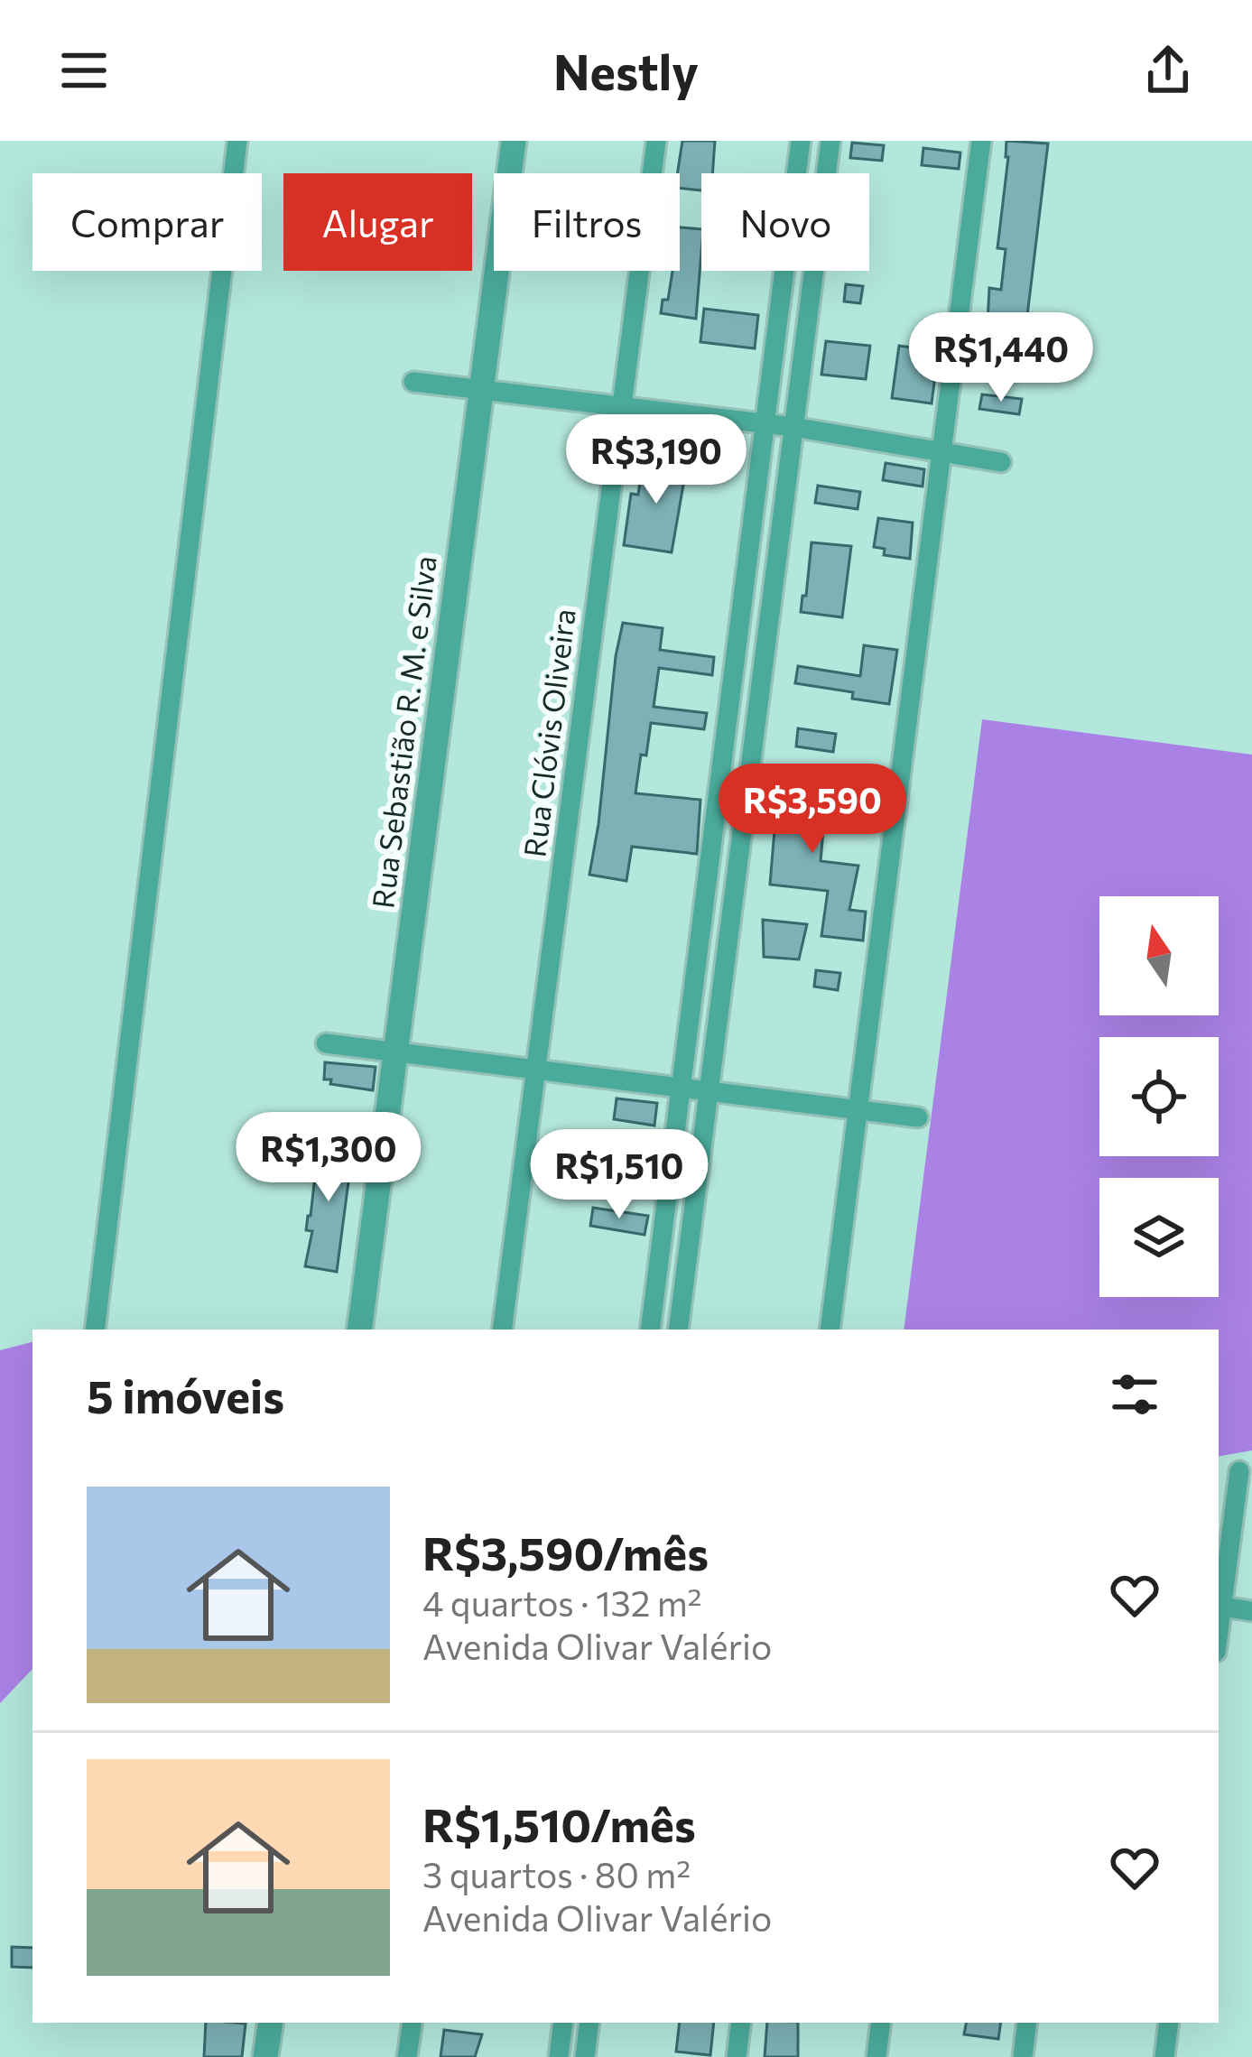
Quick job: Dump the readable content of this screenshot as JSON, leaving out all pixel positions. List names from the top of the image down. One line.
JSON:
{"streets":{"street":["Rua Sebastião R. M. e Silva","Rua Clóvis Oliveira"]},"north":"top","page":{"header":"Nestly","chip":["Comprar","Alugar","Filtros","Novo"],"price":["R$1,440","R$3,190","R$3,590","R$1,300","R$1,510"],"heading":"5 imóveis","list":[{"name":"R$3,590/mês","note":"4 quartos · 132 m² · Avenida Olivar Valério"},{"name":"R$1,510/mês","note":"3 quartos · 80 m² · Avenida Olivar Valério"}]}}
